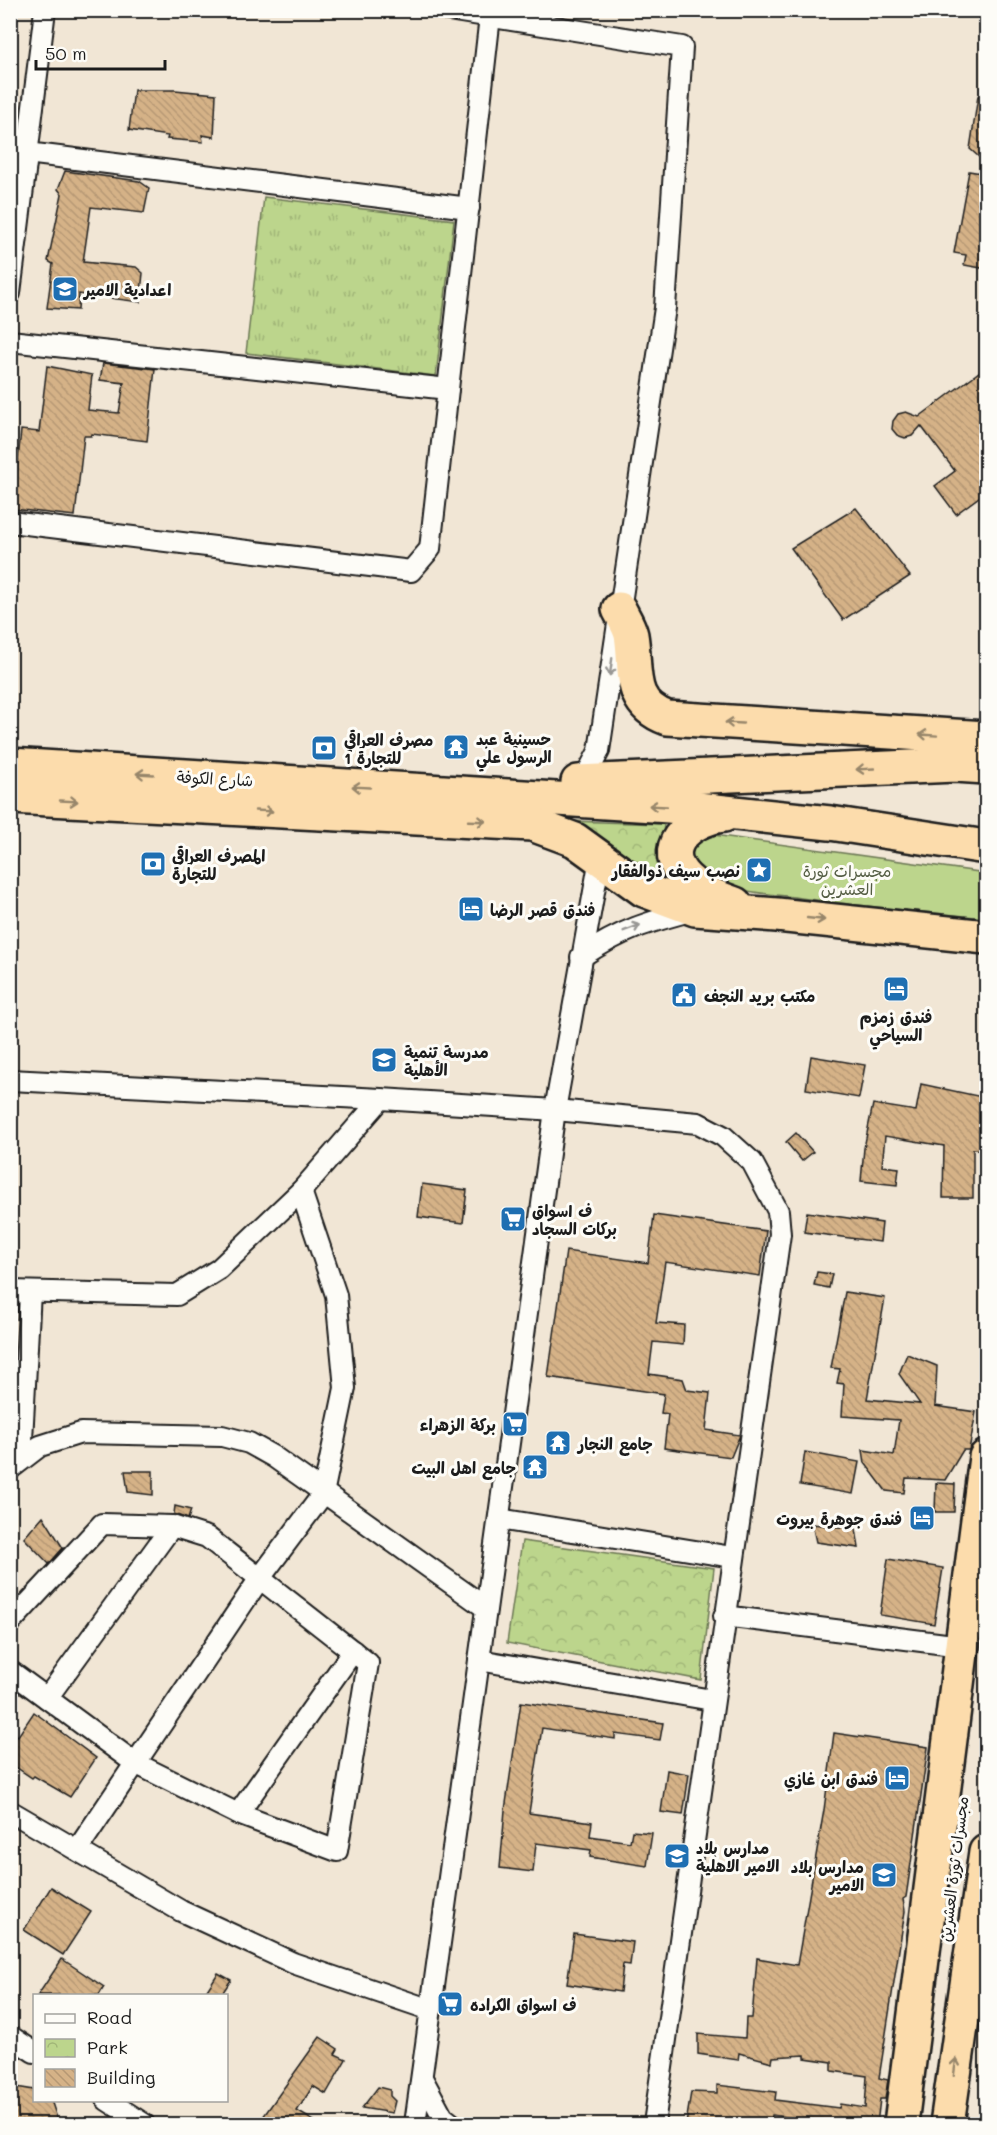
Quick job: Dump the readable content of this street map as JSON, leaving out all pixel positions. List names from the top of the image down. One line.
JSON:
{"streets":{"highway":["شارع الكوفة","مجسرات ثورة العشرين"]},"parks":["مجسرات ثورة العشرين"],"places":{"school or university":["اعدادية الامير","مدرسة تنمية الأهلية","مدارس بلاد الامير الاهلية","مدارس بلاد الامير"],"temple":["حسينية عبد الرسول علي","جامع النجار","جامع اهل البيت"],"bank":["مصرف العراقي للتجارة 1","المصرف العراقي للتجارة"],"place":["نصب سيف ذوالفقار"],"hotel":["فندق قصر الرضا","فندق زمزم السياحي","فندق جوهرة بيروت","فندق ابن غازي"],"public building":["مكتب بريد النجف"],"supermarket":["ف اسواق بركات السجاد","بركة الزهراء","ف اسواق الكراده"]},"legend":["Road","Park","Building"],"scale_bar":"50 m"}
